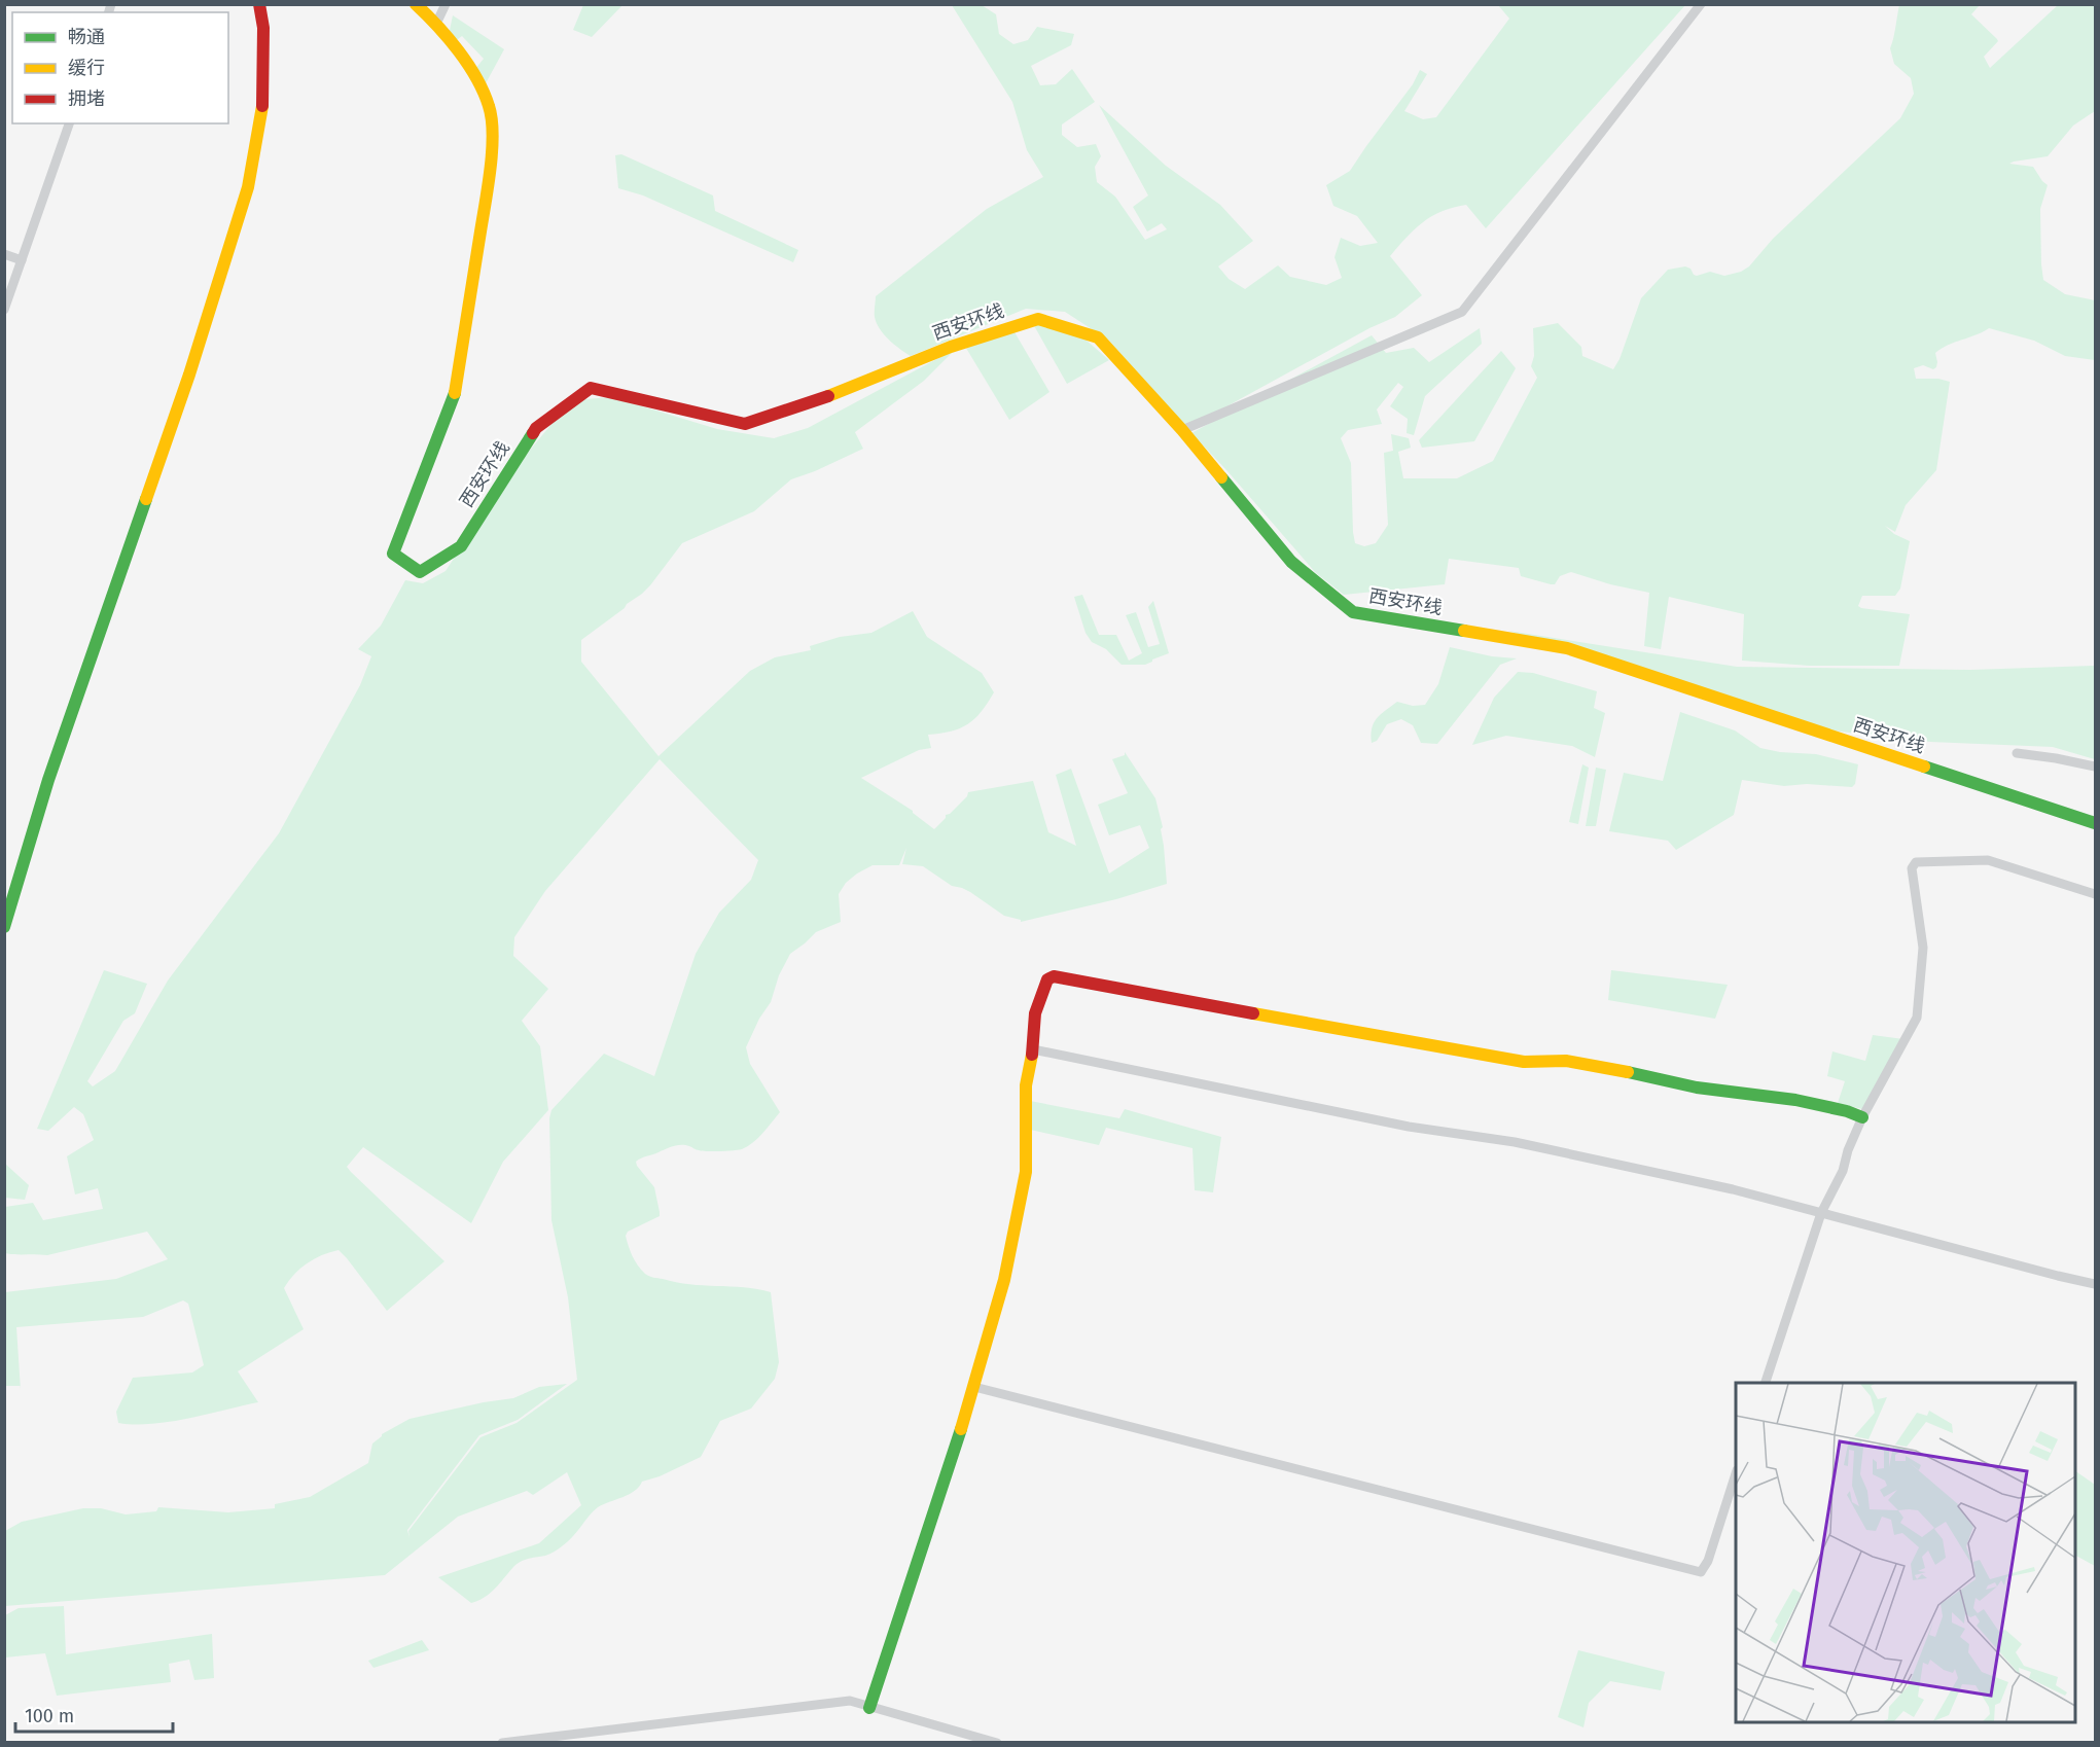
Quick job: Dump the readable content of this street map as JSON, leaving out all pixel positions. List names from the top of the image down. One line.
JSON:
{"streets":{"main road":["西安环线"]},"legend":["畅通","缓行","拥堵"],"scale_bar":"100 m"}
